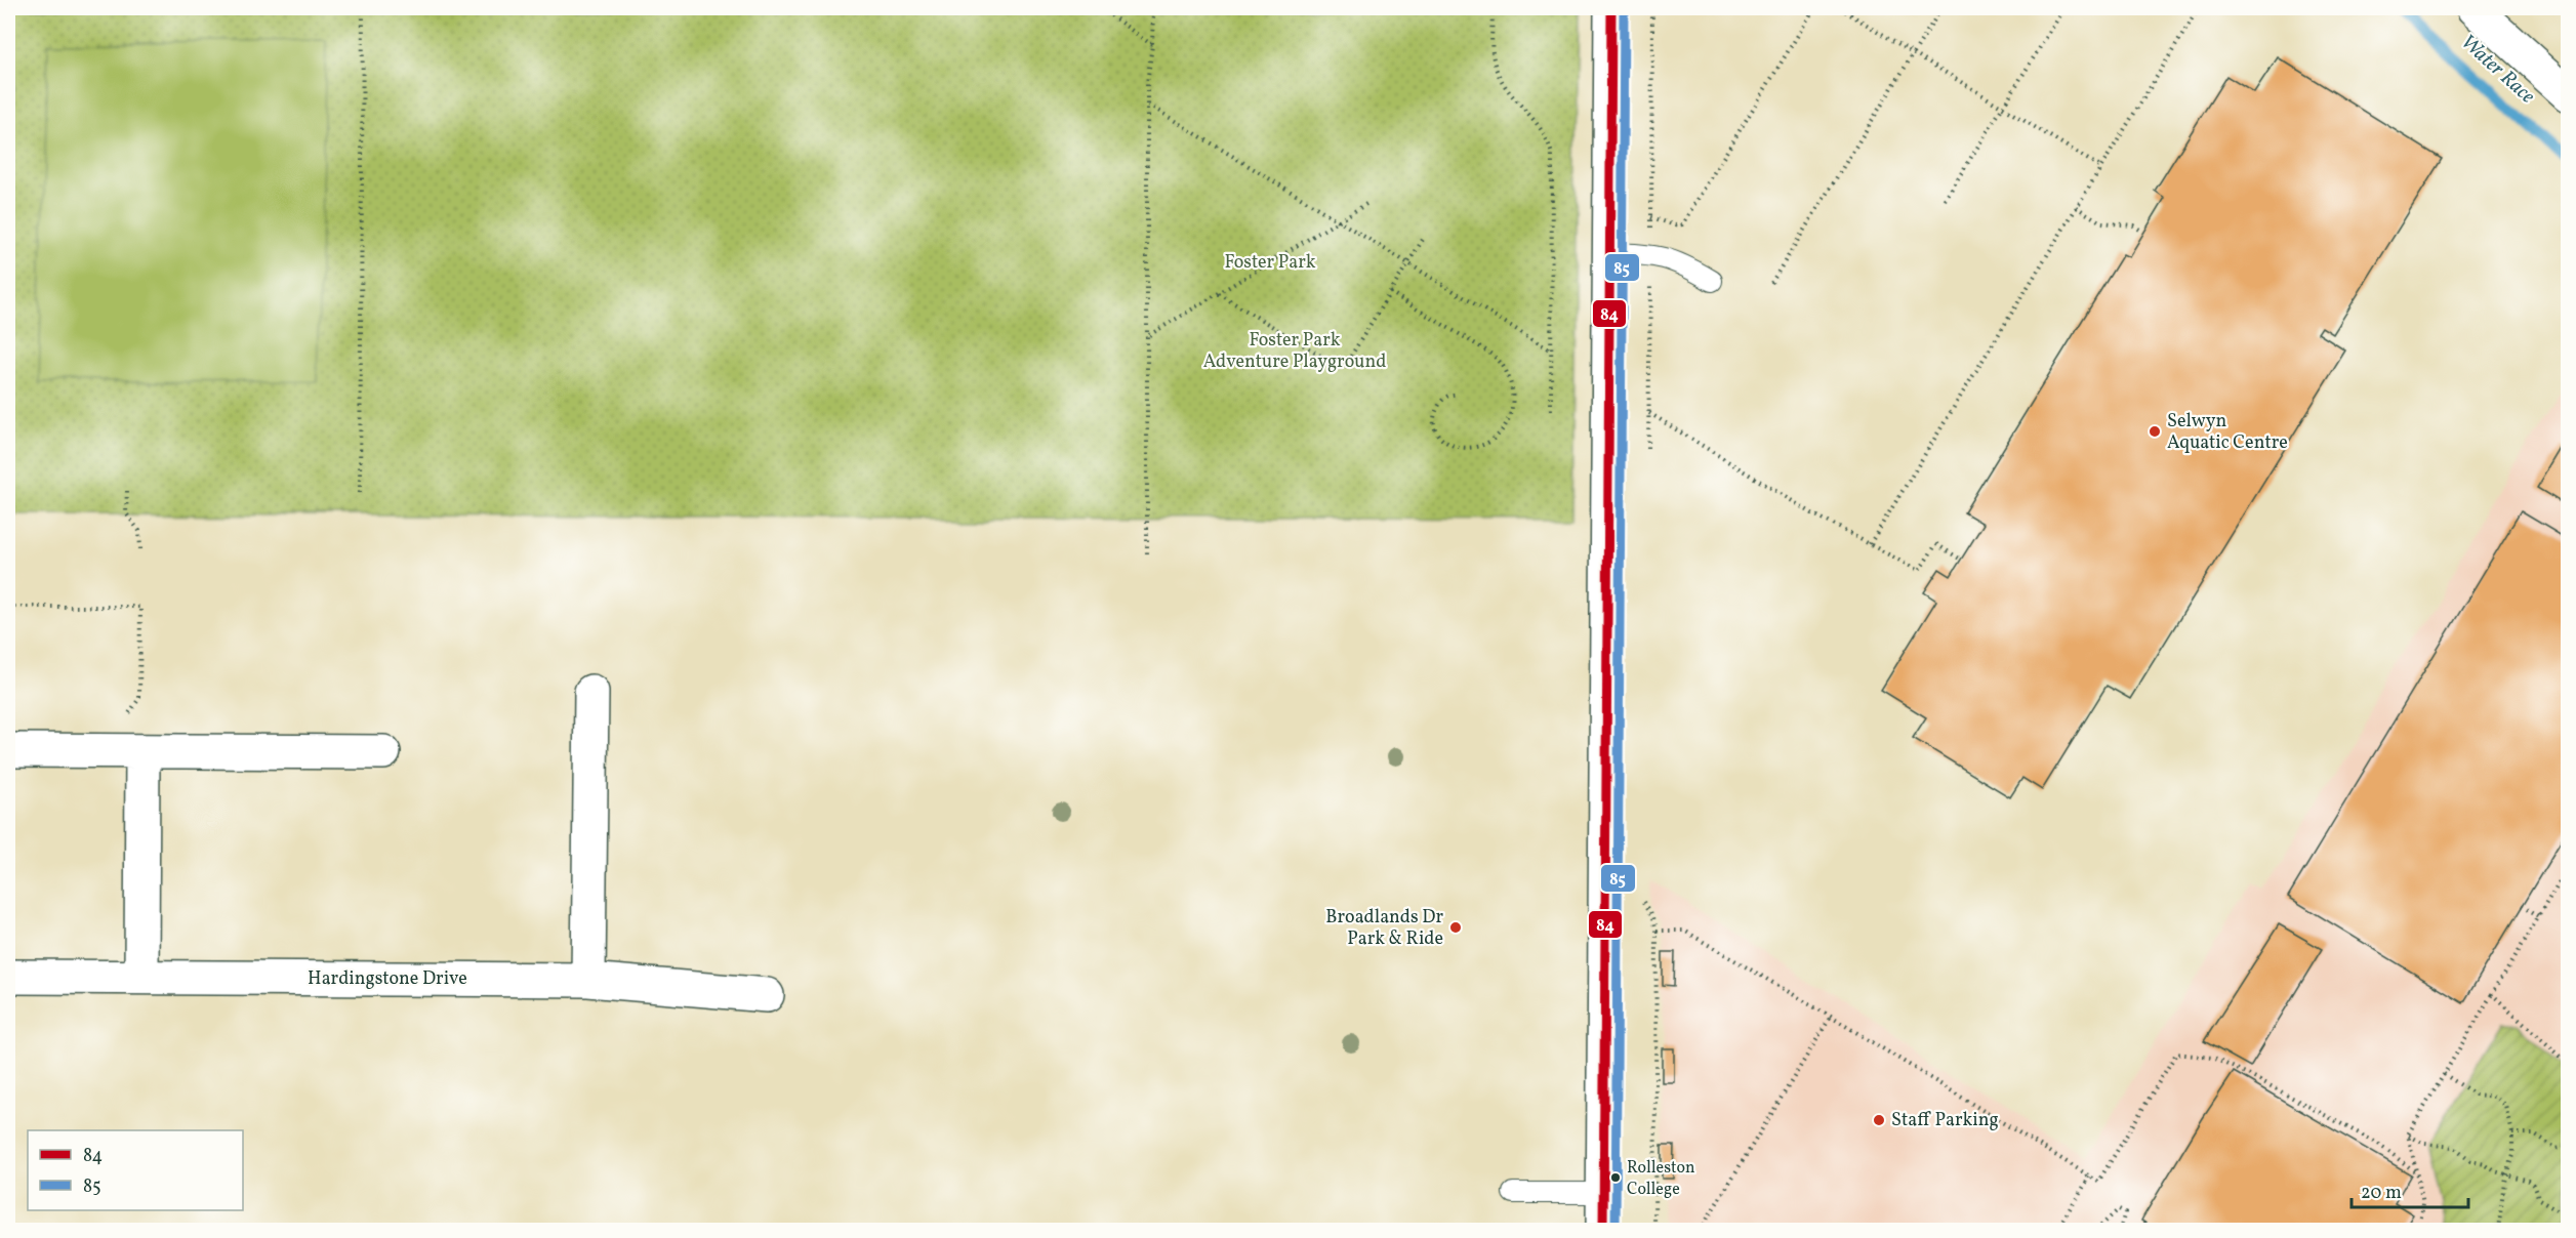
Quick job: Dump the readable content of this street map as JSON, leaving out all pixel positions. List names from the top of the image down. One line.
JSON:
{"streets":{"street":["Hardingstone Drive"]},"water":["Water Race"],"parks":["Foster Park","Foster Park Adventure Playground"],"places":["Selwyn Aquatic Centre","Broadlands Dr Park & Ride","Staff Parking","Rolleston College"],"lines":["transit line 84","transit line 85"],"legend":["84","85"],"scale_bar":"20 m"}
